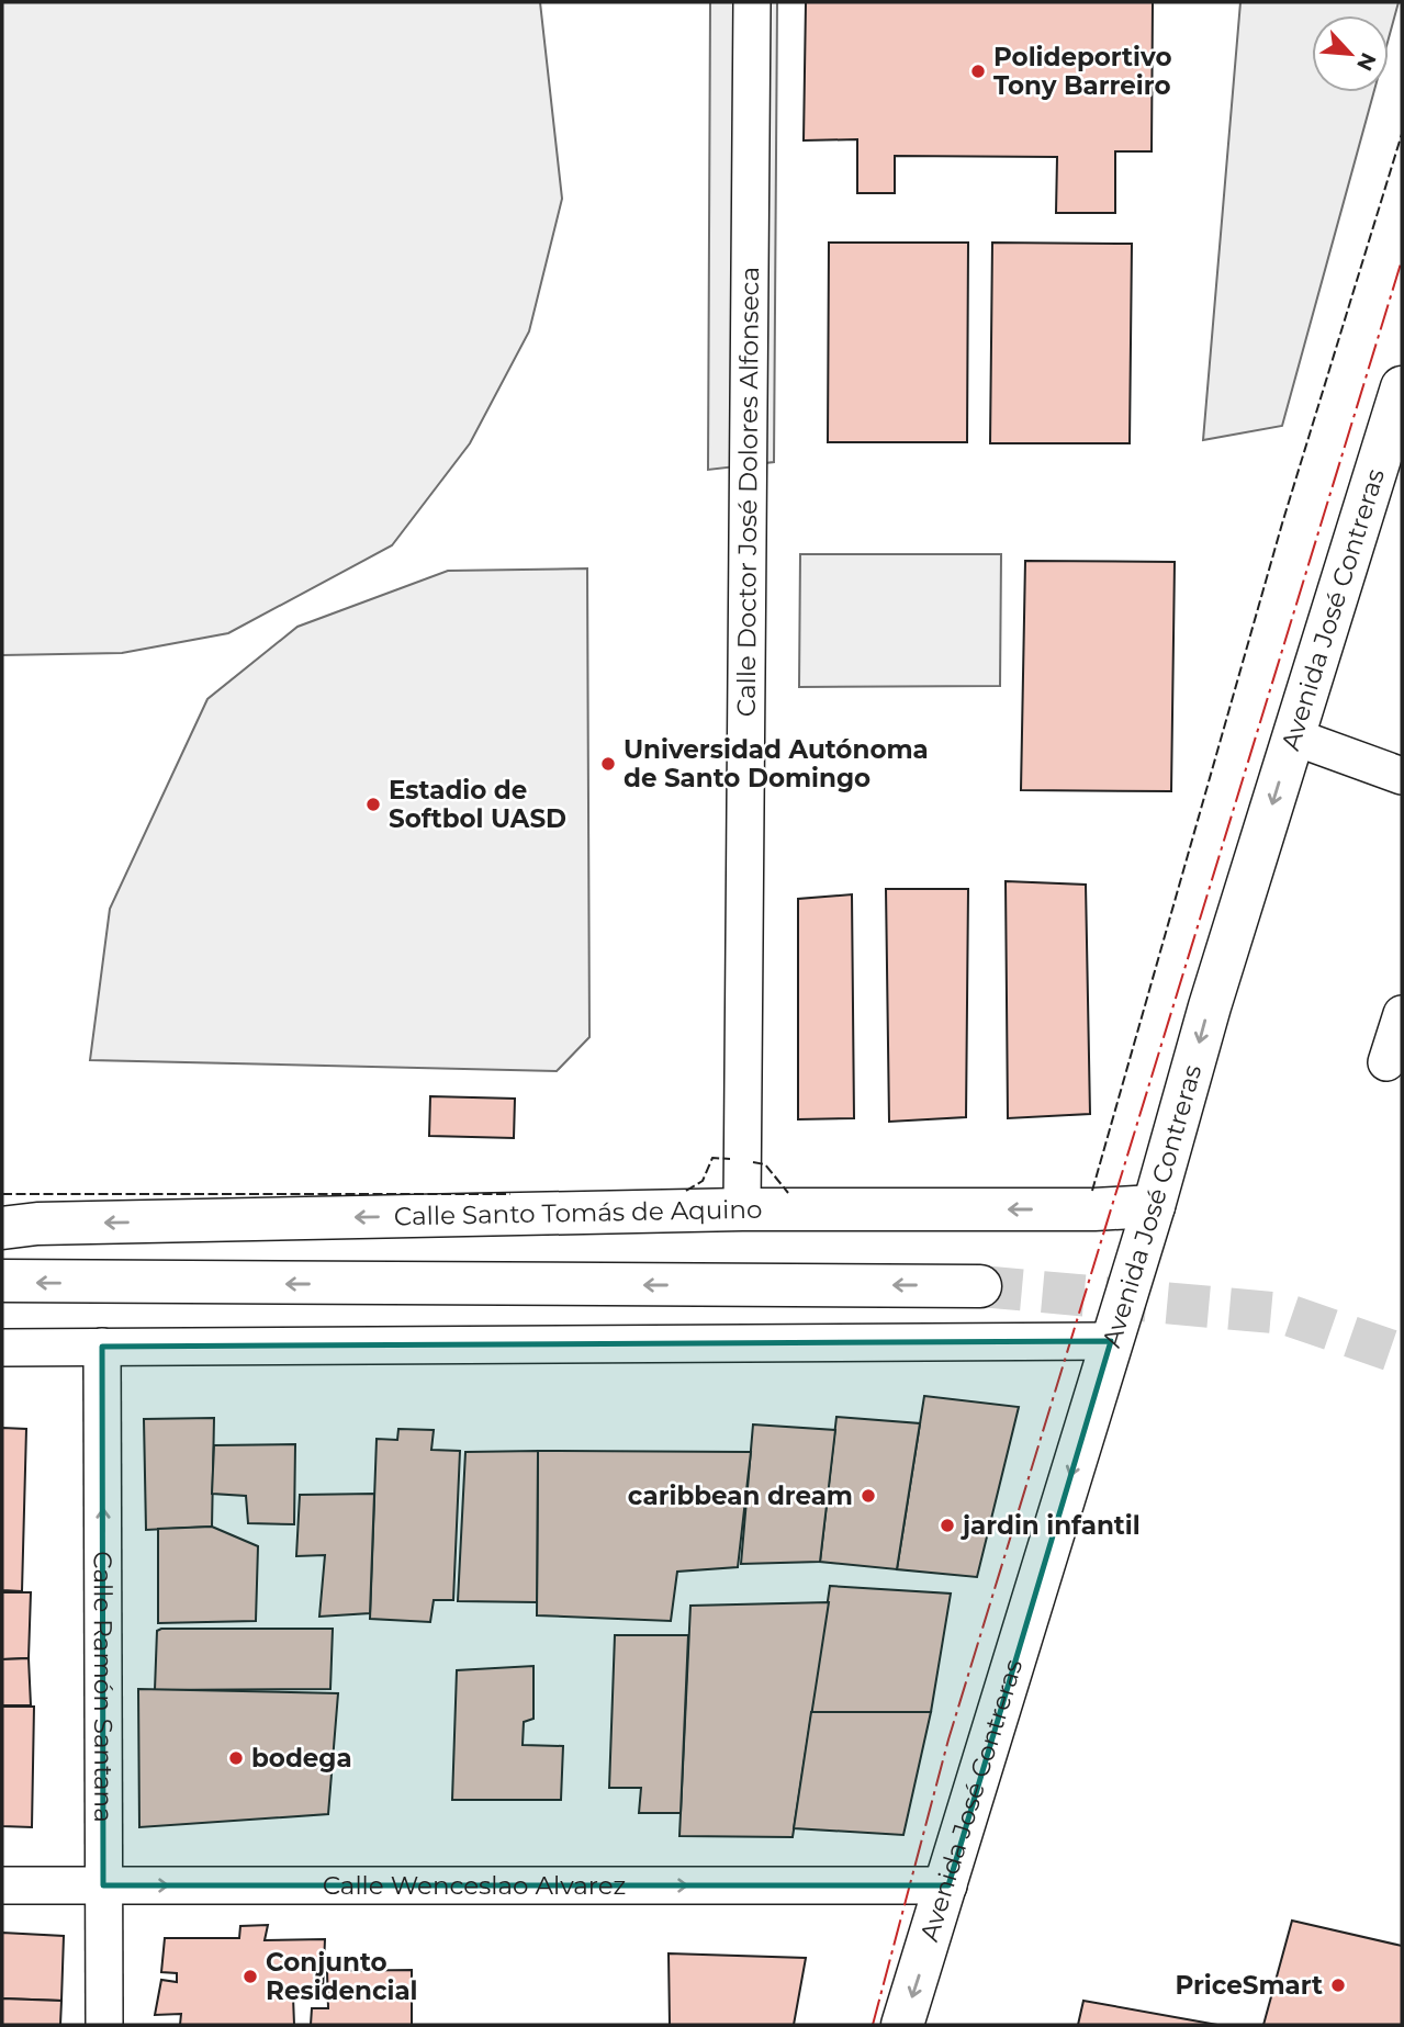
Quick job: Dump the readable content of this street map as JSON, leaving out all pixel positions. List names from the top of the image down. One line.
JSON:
{"streets":{"street":["Calle Doctor José Dolores Alfonseca","Avenida José Contreras","Calle Santo Tomás de Aquino","Calle Ramón Santana","Calle Wenceslao Alvarez"]},"crossings":[["Calle Doctor José Dolores Alfonseca","Calle Santo Tomás de Aquino"],["Avenida José Contreras","Calle Santo Tomás de Aquino"],["Avenida José Contreras","Calle Wenceslao Alvarez"],["Calle Ramón Santana","Calle Wenceslao Alvarez"]],"one_way":["Avenida José Contreras","Calle Ramón Santana","Calle Wenceslao Alvarez"],"places":["Polideportivo Tony Barreiro","Universidad Autónoma de Santo Domingo","Estadio de Softbol UASD","caribbean dream","jardin infantil","bodega","Conjunto Residencial","PriceSmart"],"north":"bottom right"}
